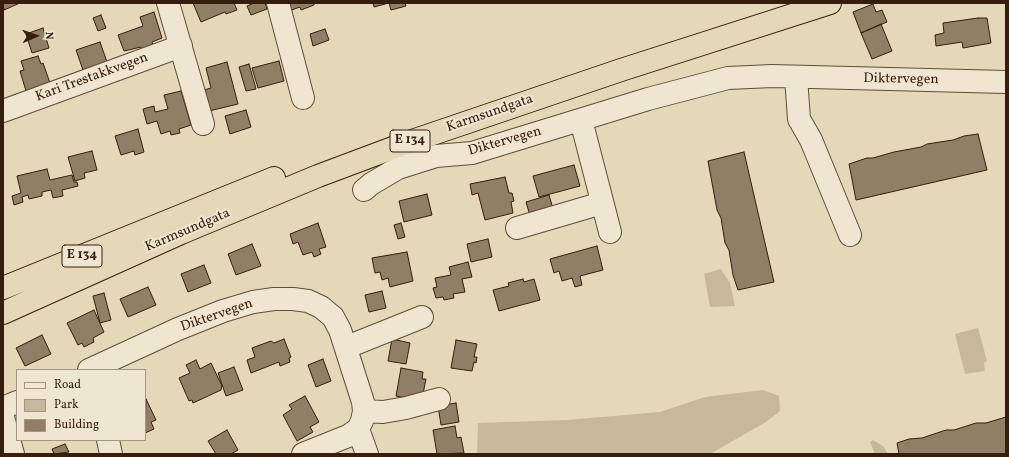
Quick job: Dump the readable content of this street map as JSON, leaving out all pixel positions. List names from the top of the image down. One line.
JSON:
{"streets":{"highway":["Karmsundgata","E 134"],"street":["Kari Trestakkvegen","Diktervegen"]},"legend":["Road","Park","Building"],"north":"right"}
